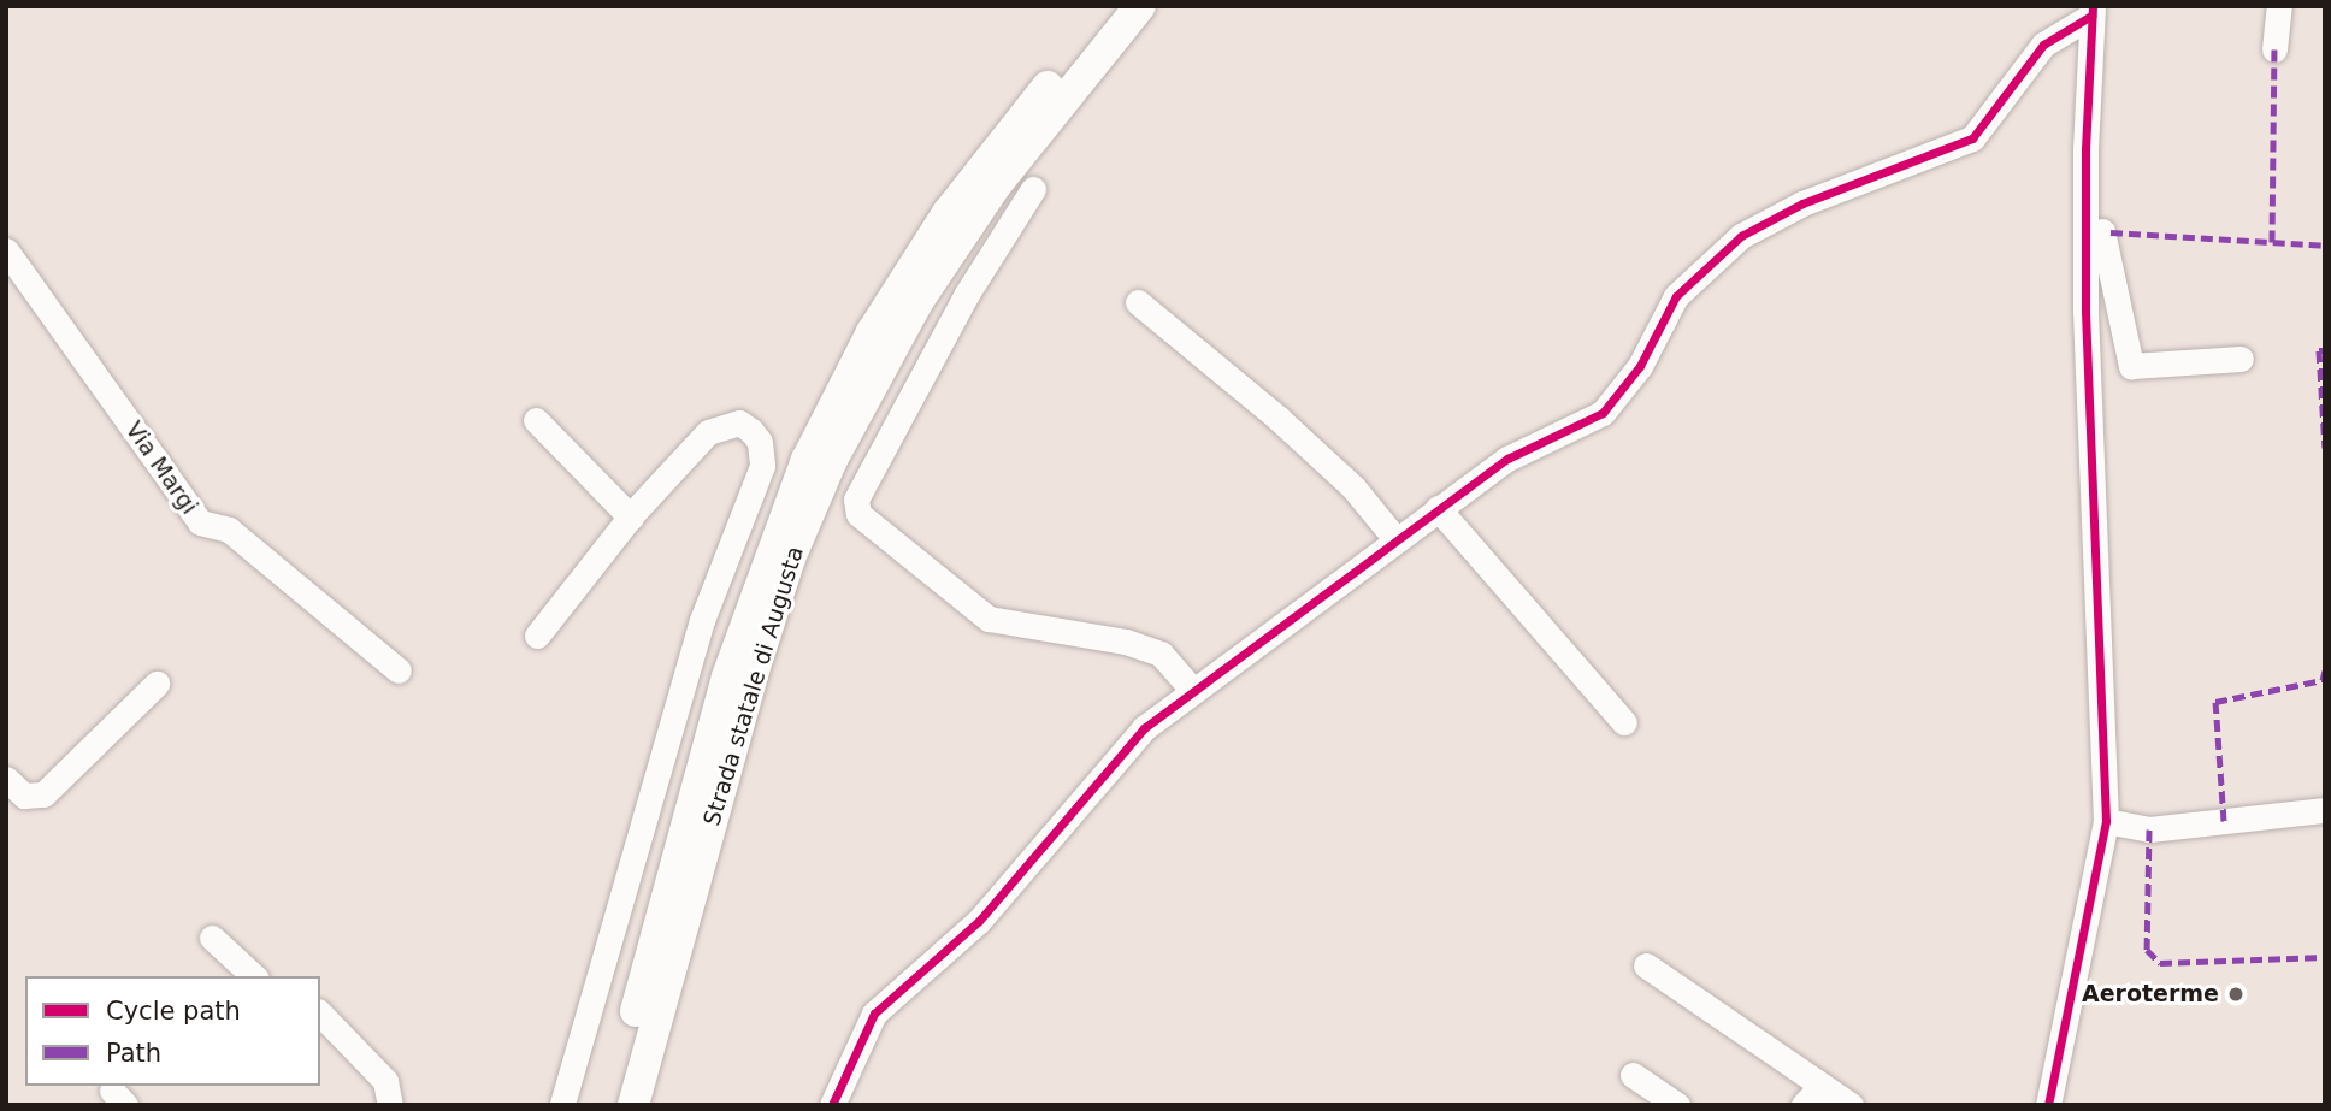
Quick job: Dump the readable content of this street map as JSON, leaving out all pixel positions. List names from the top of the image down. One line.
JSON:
{"streets":{"main road":["Strada statale di Augusta"],"street":["Via Margi"]},"places":["Aeroterme"],"legend":["Cycle path","Path"]}
